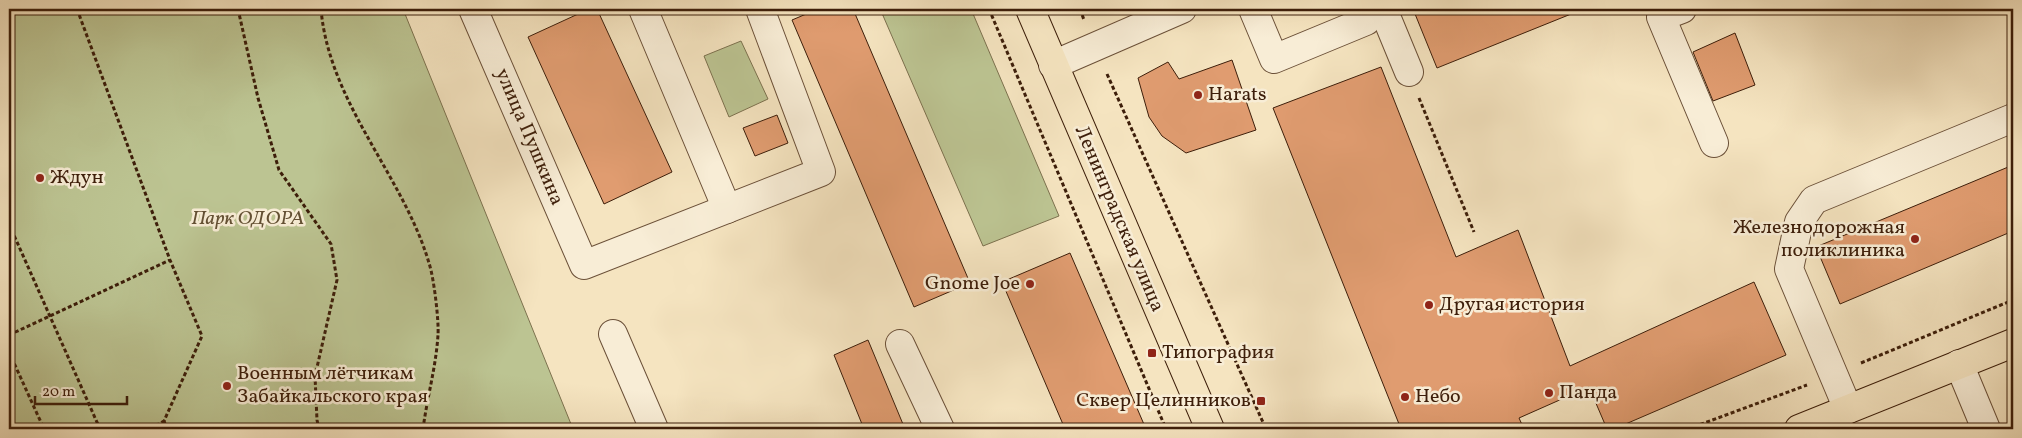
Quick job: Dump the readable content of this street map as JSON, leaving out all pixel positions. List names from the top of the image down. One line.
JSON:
{"streets":{"main road":["Ленинградская улица"],"street":["улица Пушкина"]},"parks":["Парк ОДОРА"],"places":{"other":["Harats","Ждун","Железнодорожная поликлиника","Gnome Joe","Другая история","Военным лётчикам Забайкальского края","Панда","Небо"],"transit":["Типография","Сквер Целинников"]},"scale_bar":"20 m"}
